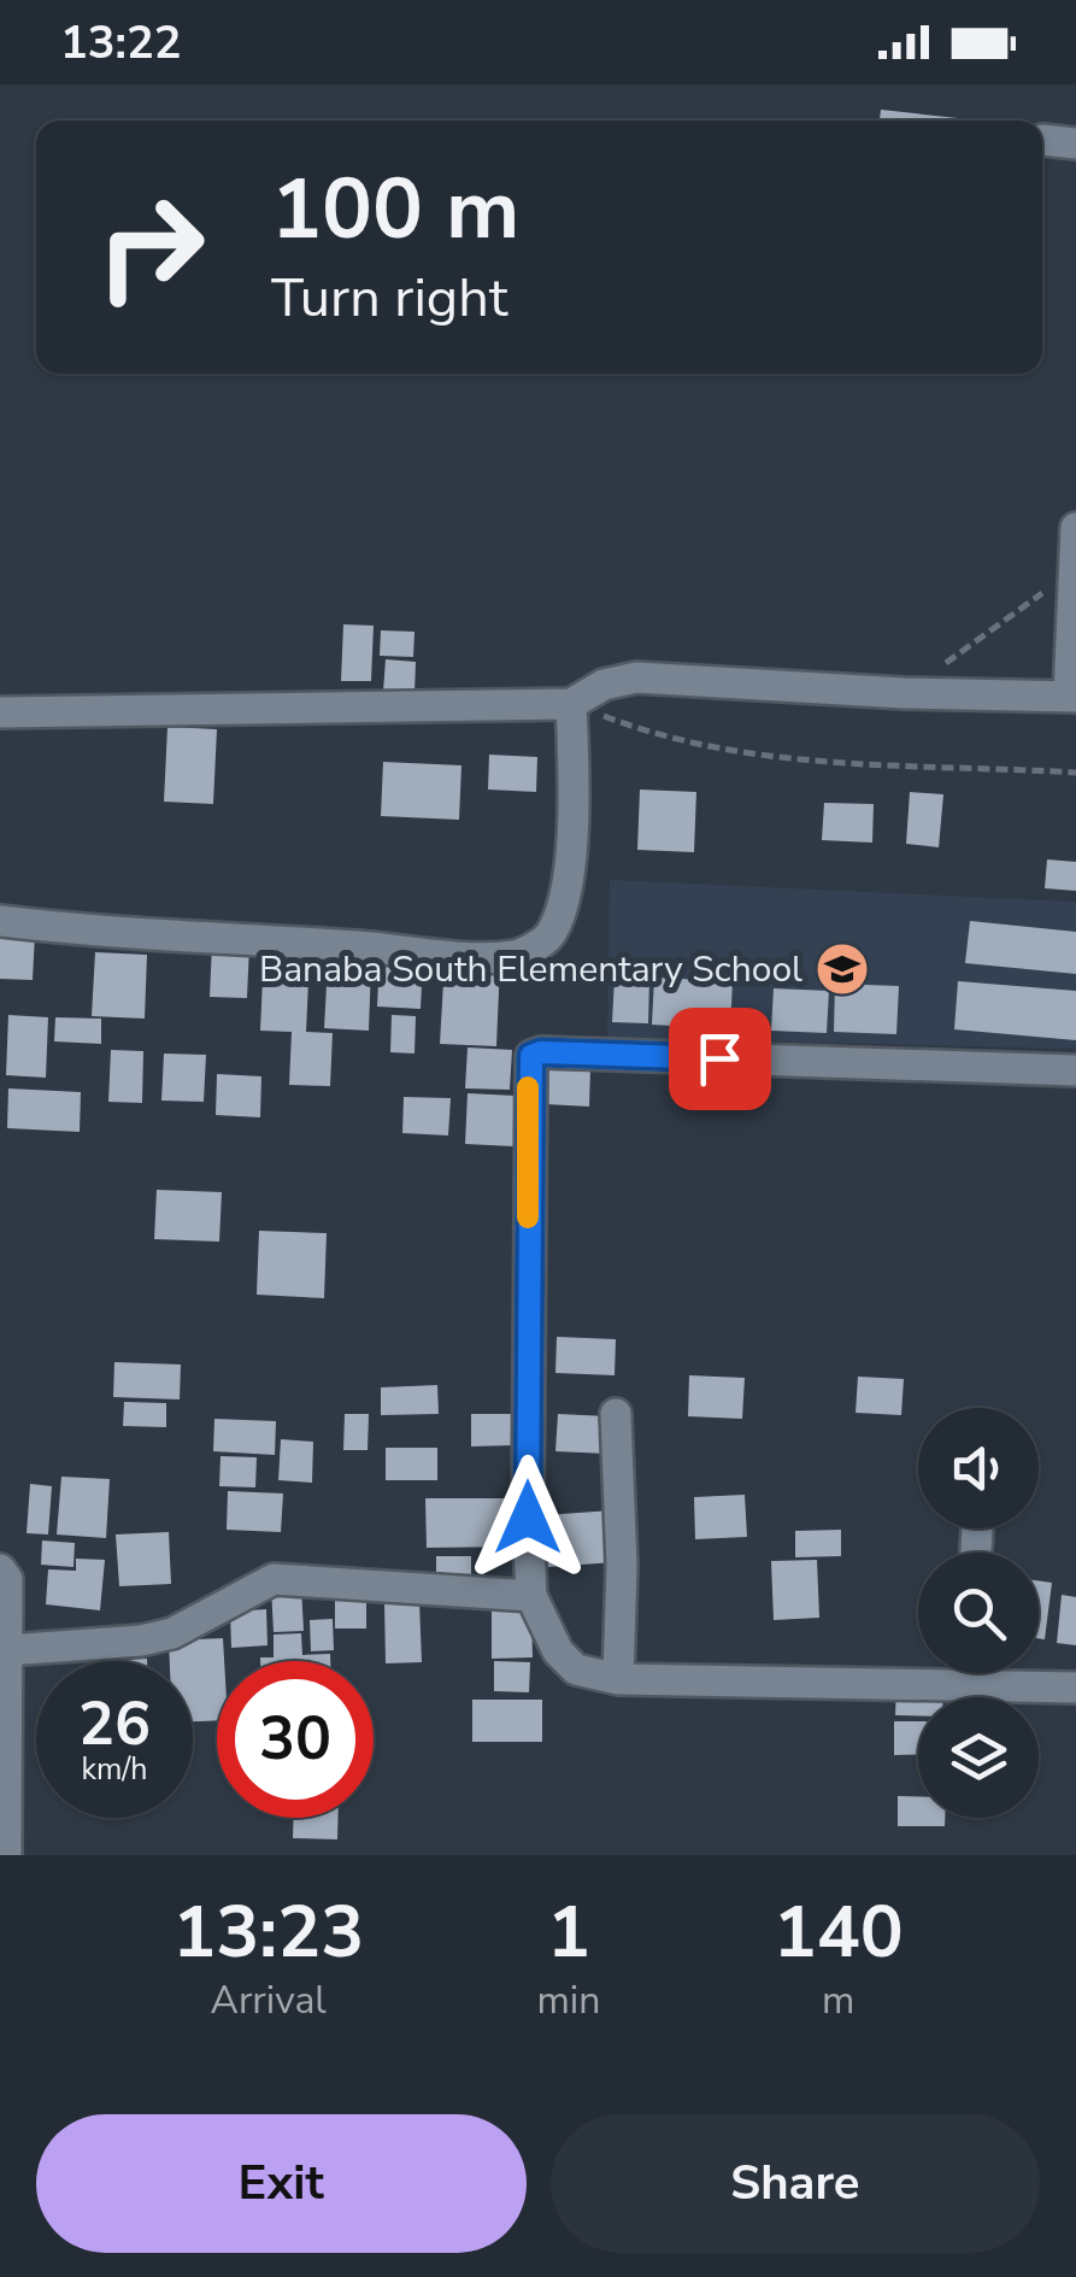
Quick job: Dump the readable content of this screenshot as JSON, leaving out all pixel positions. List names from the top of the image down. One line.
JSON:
{"places":{"school or university":["Banaba South Elementary School"]},"page":{"status":"13:22","turn":["100 m","Turn right"],"speed":"26 km/h","limit":"30","eta":["13:23","Arrival","1","min","140","m"],"buttons":["Exit","Share"]}}
